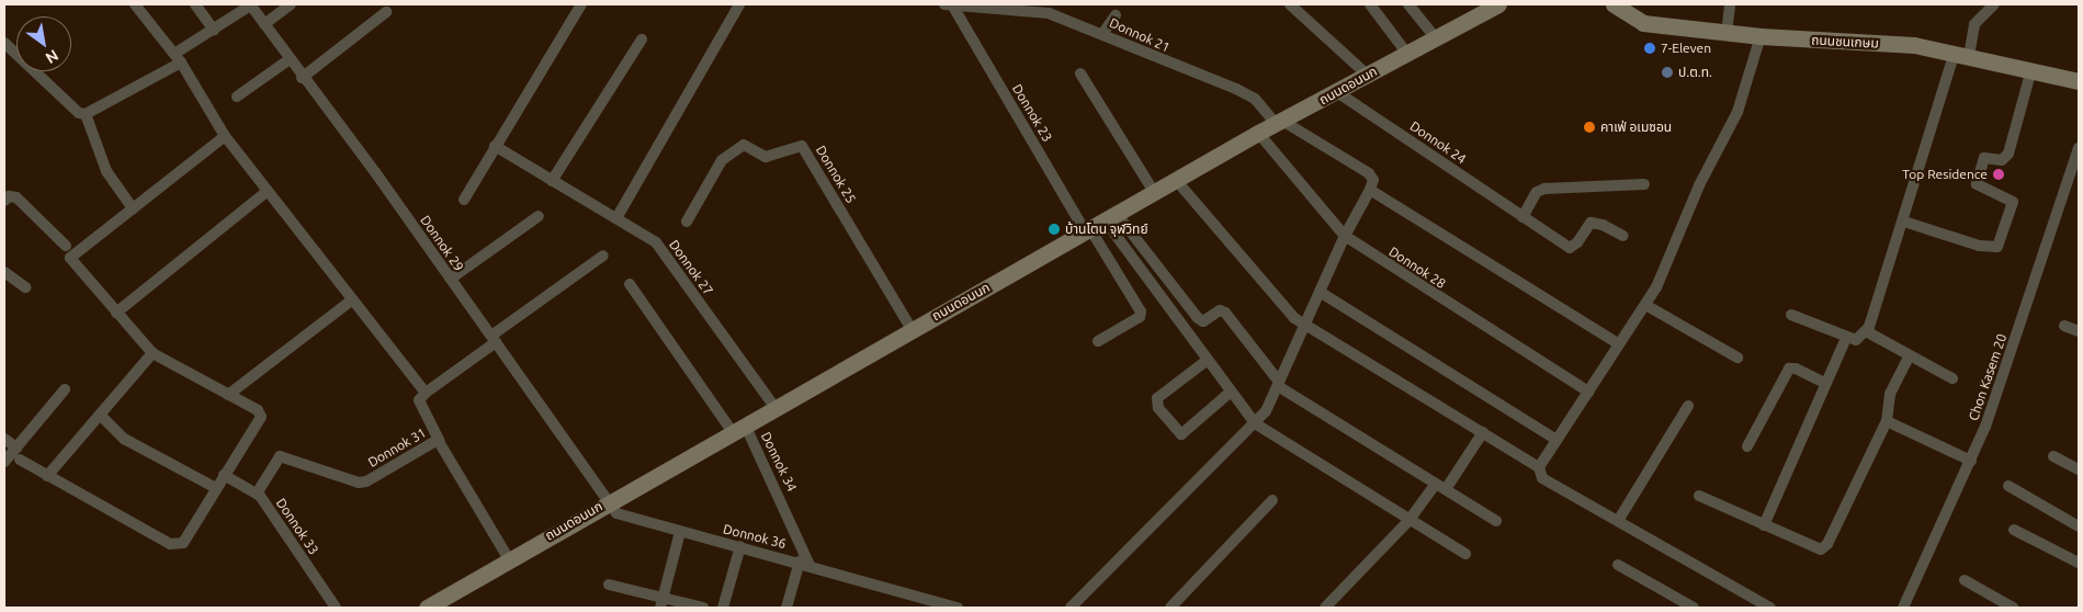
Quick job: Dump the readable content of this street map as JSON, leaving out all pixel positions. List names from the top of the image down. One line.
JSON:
{"streets":{"main road":["ถนนชนเกษม","ถนนดอนนก"],"street":["Donnok 21","Donnok 23","Donnok 24","Donnok 25","Donnok 29","Donnok 27","Donnok 28","Chon Kasem 20","Donnok 31","Donnok 34","Donnok 33","Donnok 36"]},"crossings":[["Donnok 21","ถนนดอนนก"],["Donnok 21","Donnok 23"],["ถนนดอนนก","Donnok 23"],["ถนนดอนนก","Donnok 24"],["ถนนดอนนก","Donnok 25"],["ถนนดอนนก","Donnok 29"],["ถนนดอนนก","Donnok 27"],["ถนนดอนนก","Donnok 28"],["ถนนดอนนก","Donnok 31"],["ถนนดอนนก","Donnok 34"],["ถนนดอนนก","Donnok 36"],["Donnok 29","Donnok 36"],["Donnok 31","Donnok 33"],["Donnok 34","Donnok 36"]],"places":["7-Eleven","ป.ต.ท.","คาเฟ่ อเมซอน","Top Residence","บ้านโตน จุฬวิทย์"],"north":"bottom right"}
